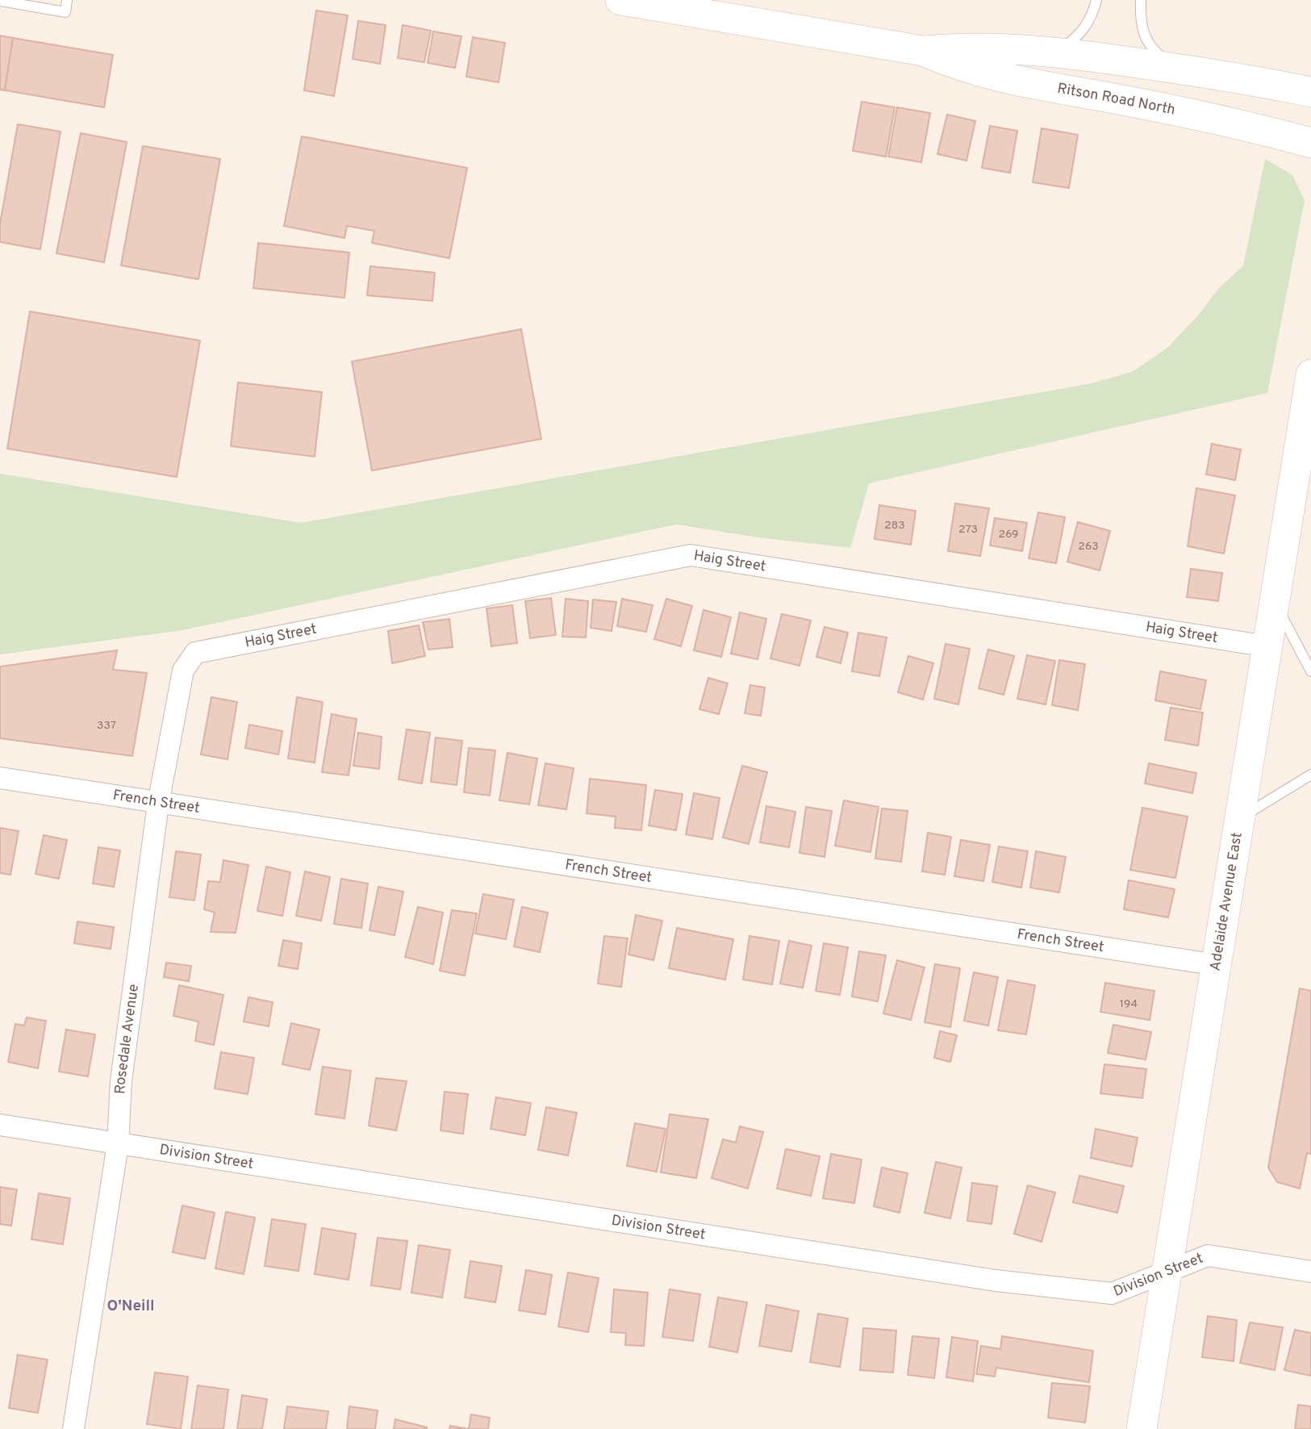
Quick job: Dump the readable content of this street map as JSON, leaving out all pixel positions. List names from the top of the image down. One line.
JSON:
{"streets":{"main road":["Ritson Road North","Adelaide Avenue East"],"street":["Haig Street","French Street","Rosedale Avenue","Division Street"]},"crossings":[["Haig Street","Adelaide Avenue East"],["Haig Street","Rosedale Avenue"],["French Street","Adelaide Avenue East"],["French Street","Rosedale Avenue"],["Adelaide Avenue East","Division Street"],["Rosedale Avenue","Division Street"]],"districts":["O'Neill"],"house_numbers":["283","273","269","263","337","194"]}
